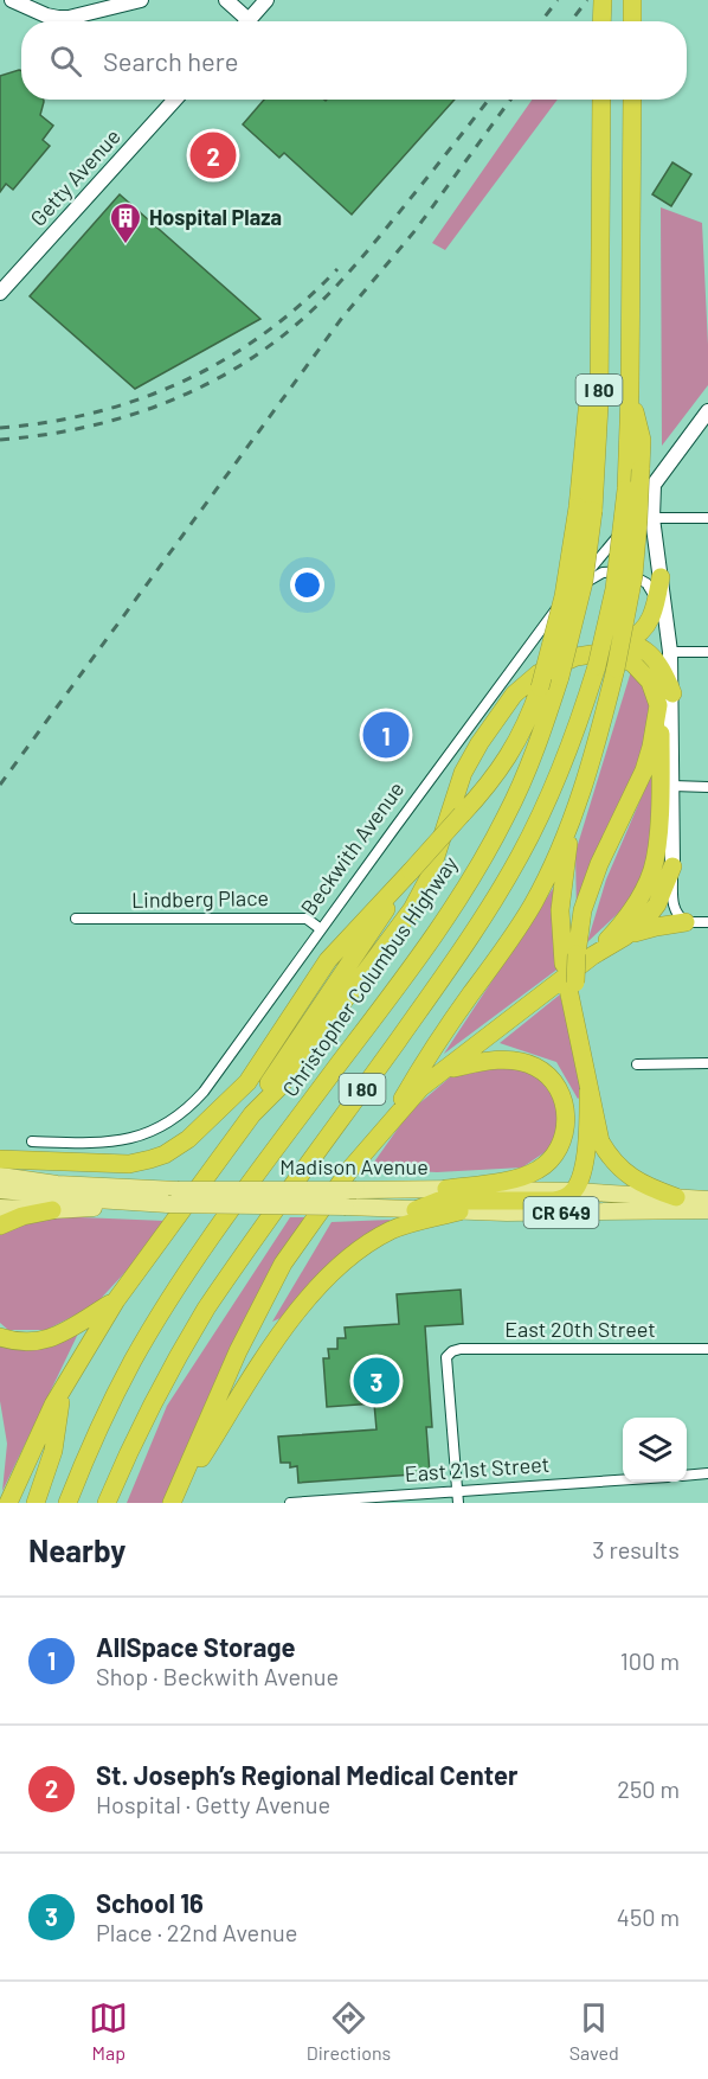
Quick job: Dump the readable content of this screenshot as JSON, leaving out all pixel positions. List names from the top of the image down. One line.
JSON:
{"streets":{"highway":["I 80","Christopher Columbus Highway"],"main road":["Madison Avenue","CR 649"],"street":["Getty Avenue","Beckwith Avenue","Lindberg Place","East 20th Street","East 21st Street"]},"crossings":[["Beckwith Avenue","Lindberg Place"],["East 20th Street","East 21st Street"]],"places":{"building":["Hospital Plaza"]},"page":{"search":"Search here","pins":["2","1","3"],"heading":["Nearby","3 results"],"list":[{"mark":"1","name":"AllSpace Storage","note":"Shop · Beckwith Avenue","value":"100 m"},{"mark":"2","name":"St. Joseph’s Regional Medical Center","note":"Hospital · Getty Avenue","value":"250 m"},{"mark":"3","name":"School 16","note":"Place · 22nd Avenue","value":"450 m"}],"nav":["Map","Directions","Saved"]}}
